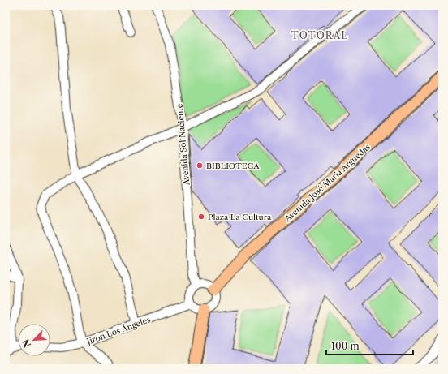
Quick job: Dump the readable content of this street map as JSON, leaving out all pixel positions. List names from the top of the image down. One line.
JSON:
{"streets":{"main road":["Avenida José Maria Arguedas"],"street":["Avenida Sol Naciente","Jirón Los Ángeles"]},"crossings":[["Avenida Sol Naciente","Avenida José Maria Arguedas"],["Avenida Sol Naciente","Jirón Los Ángeles"],["Avenida José Maria Arguedas","Jirón Los Ángeles"]],"districts":["TOTORAL"],"places":["BIBLIOTECA","Plaza La Cultura"],"scale_bar":"100 m","north":"bottom left"}
